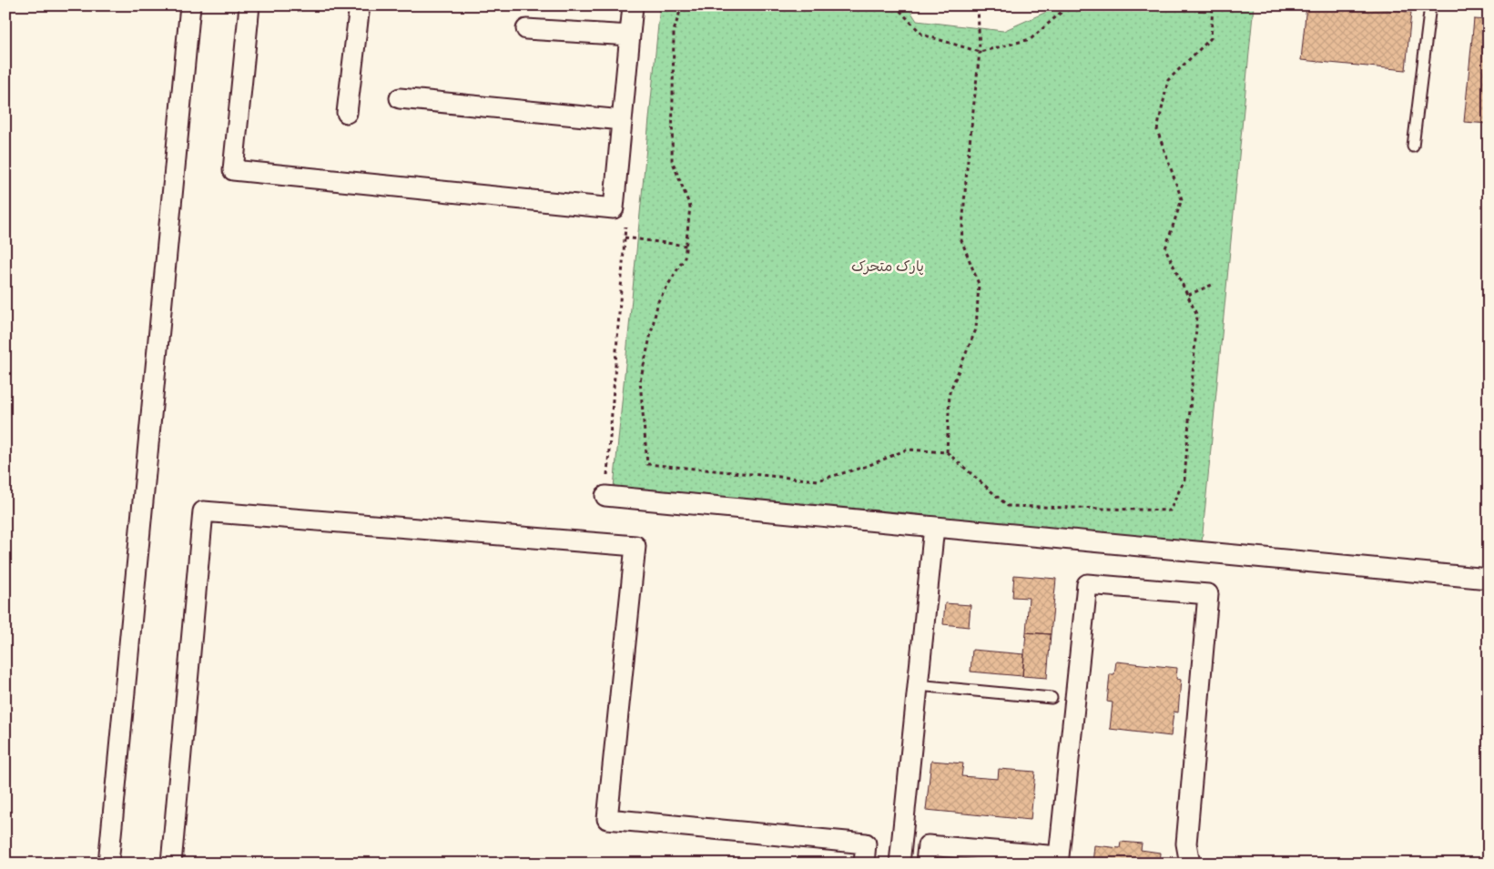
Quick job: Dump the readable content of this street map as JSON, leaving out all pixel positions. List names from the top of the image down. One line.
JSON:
{"parks":["پارک متحرک"]}
